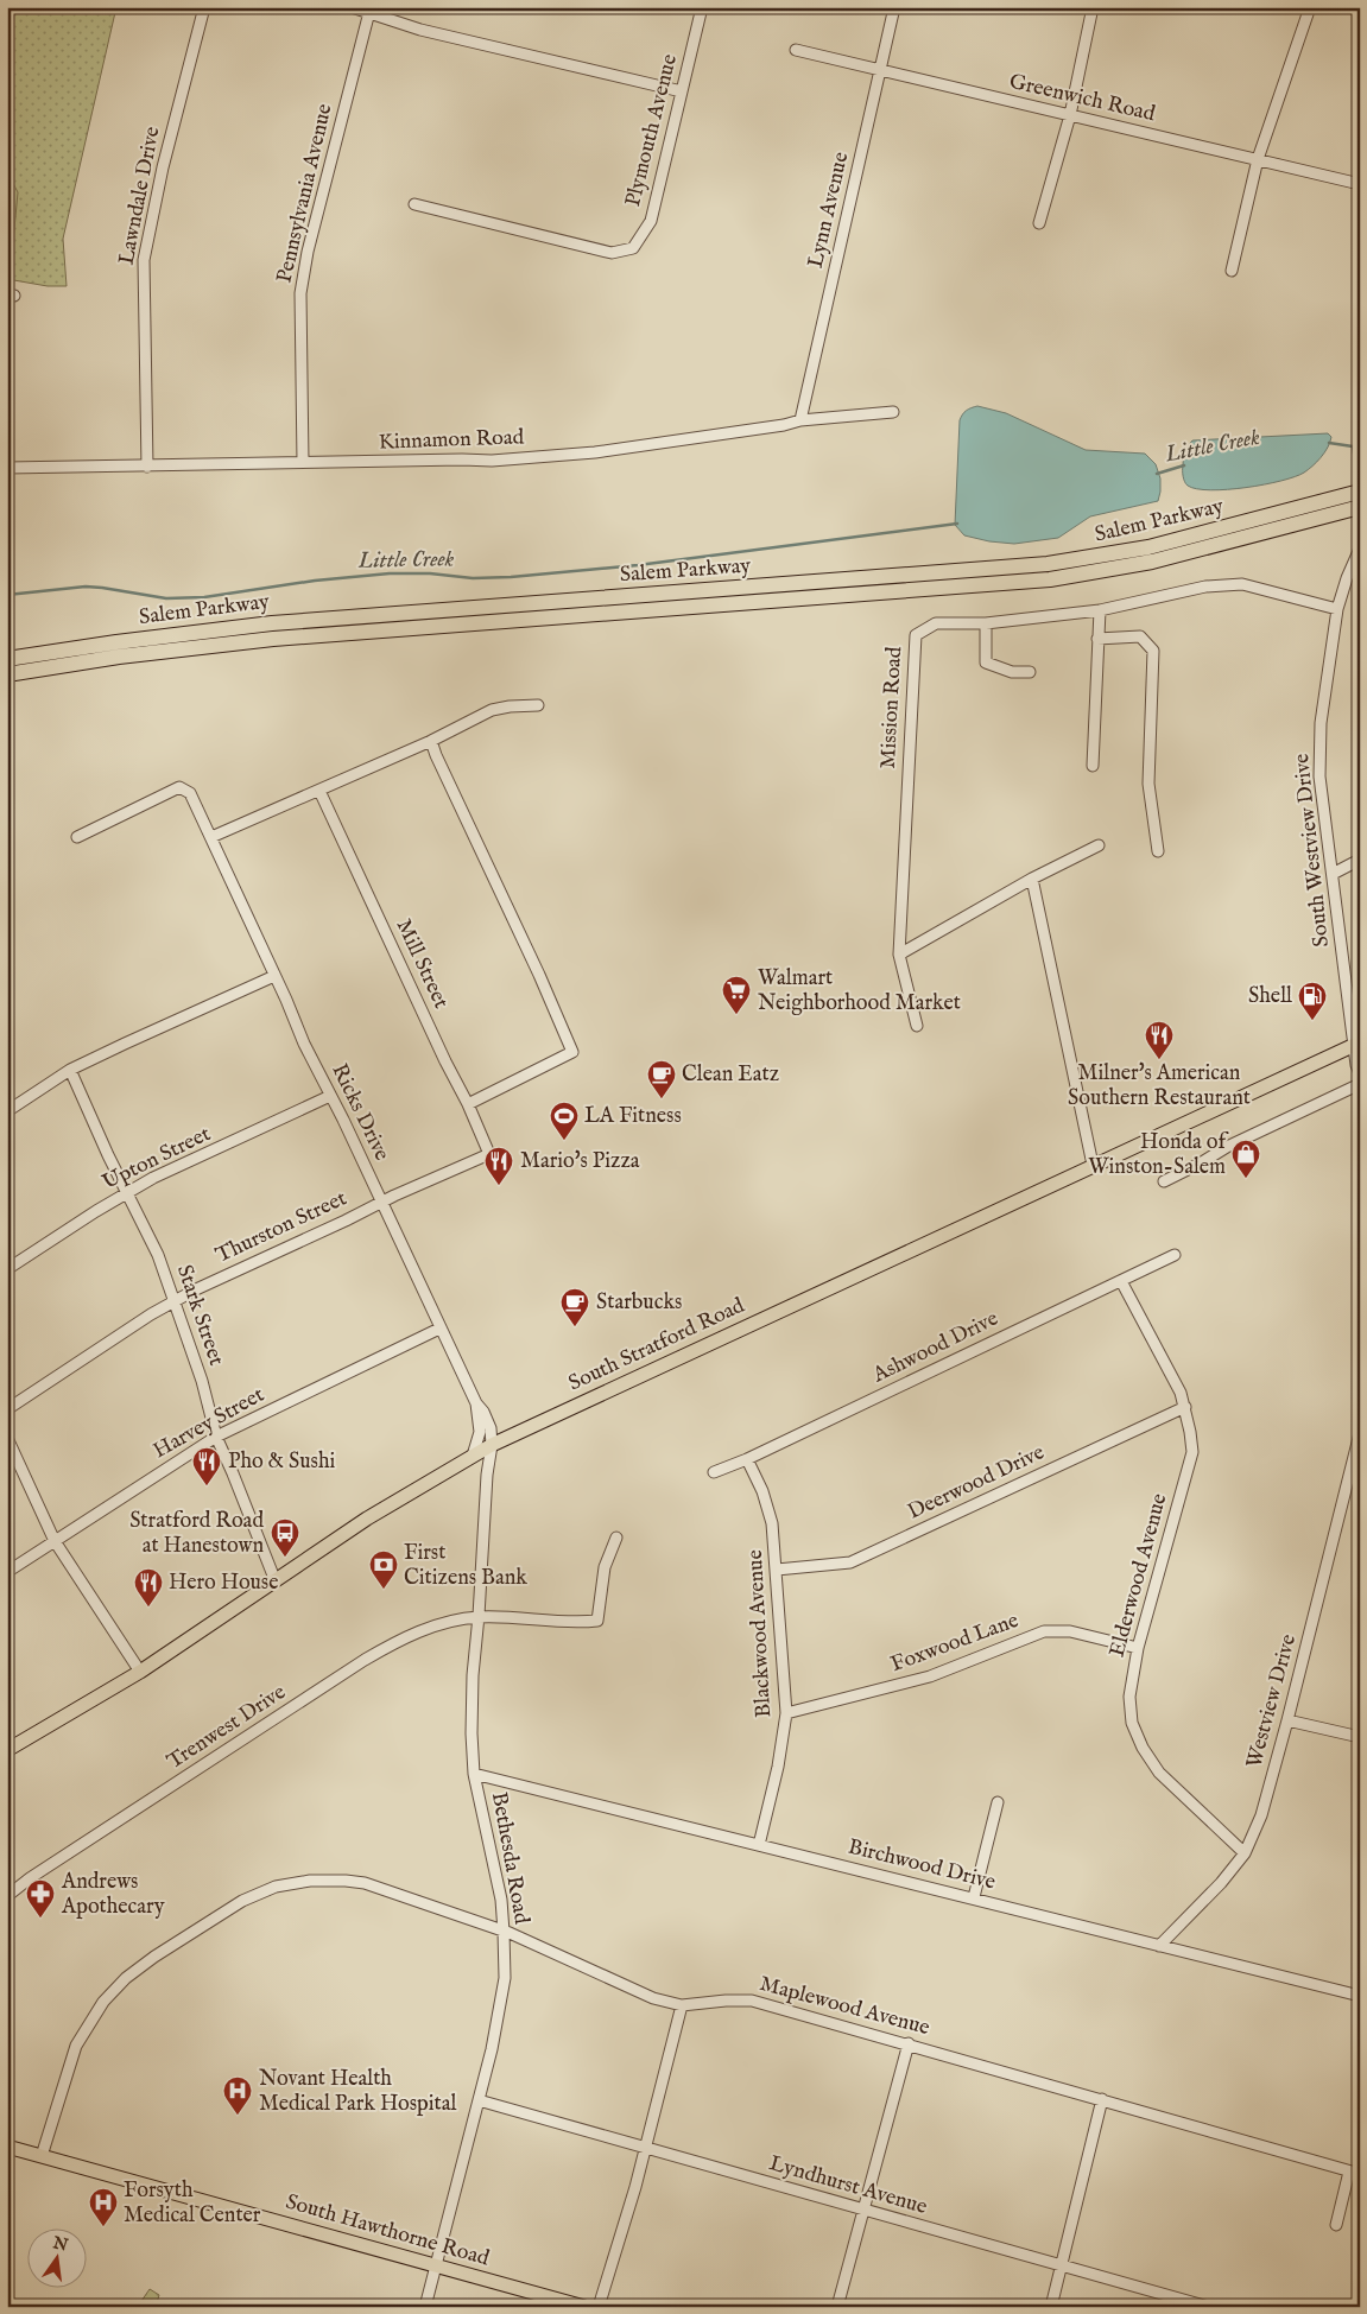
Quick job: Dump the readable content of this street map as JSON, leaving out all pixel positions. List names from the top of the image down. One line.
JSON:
{"streets":{"highway":["Salem Parkway"],"main road":["South Stratford Road","South Hawthorne Road"],"street":["Greenwich Road","Plymouth Avenue","Pennsylvania Avenue","Lawndale Drive","Lynn Avenue","Kinnamon Road","Mission Road","South Westview Drive","Mill Street","Ricks Drive","Upton Street","Thurston Street","Stark Street","Ashwood Drive","Harvey Street","Deerwood Drive","Elderwood Avenue","Blackwood Avenue","Foxwood Lane","Westview Drive","Trenwest Drive","Bethesda Road","Birchwood Drive","Maplewood Avenue","Lyndhurst Avenue"]},"crossings":[["Greenwich Road","Lynn Avenue"],["Pennsylvania Avenue","Kinnamon Road"],["Lawndale Drive","Kinnamon Road"],["Lynn Avenue","Kinnamon Road"],["Mission Road","South Westview Drive"],["South Westview Drive","South Stratford Road"],["Mill Street","Thurston Street"],["Ricks Drive","Upton Street"],["Ricks Drive","Thurston Street"],["Ricks Drive","South Stratford Road"],["Ricks Drive","Harvey Street"],["Ricks Drive","Bethesda Road"],["Upton Street","Stark Street"],["Thurston Street","Stark Street"],["Stark Street","South Stratford Road"],["Stark Street","Harvey Street"],["South Stratford Road","Bethesda Road"],["Ashwood Drive","Elderwood Avenue"],["Ashwood Drive","Blackwood Avenue"],["Deerwood Drive","Elderwood Avenue"],["Deerwood Drive","Blackwood Avenue"],["Elderwood Avenue","Foxwood Lane"],["Elderwood Avenue","Westview Drive"],["Blackwood Avenue","Foxwood Lane"],["Blackwood Avenue","Birchwood Drive"],["Westview Drive","Birchwood Drive"],["Trenwest Drive","Bethesda Road"],["Bethesda Road","Birchwood Drive"],["Bethesda Road","Maplewood Avenue"],["Bethesda Road","Lyndhurst Avenue"],["Bethesda Road","South Hawthorne Road"],["Maplewood Avenue","South Hawthorne Road"]],"water":["Little Creek"],"places":{"supermarket":["Walmart Neighborhood Market"],"fuel station":["Shell"],"restaurant":["Milner's American Southern Restaurant","Mario's Pizza","Pho & Sushi","Hero House"],"cafe":["Clean Eatz","Starbucks"],"sports":["LA Fitness"],"shop":["Honda of Winston-Salem"],"bus stop":["Stratford Road at Hanestown"],"bank":["First Citizens Bank"],"pharmacy":["Andrews Apothecary"],"hospital":["Novant Health Medical Park Hospital","Forsyth Medical Center"]},"north":"top"}
